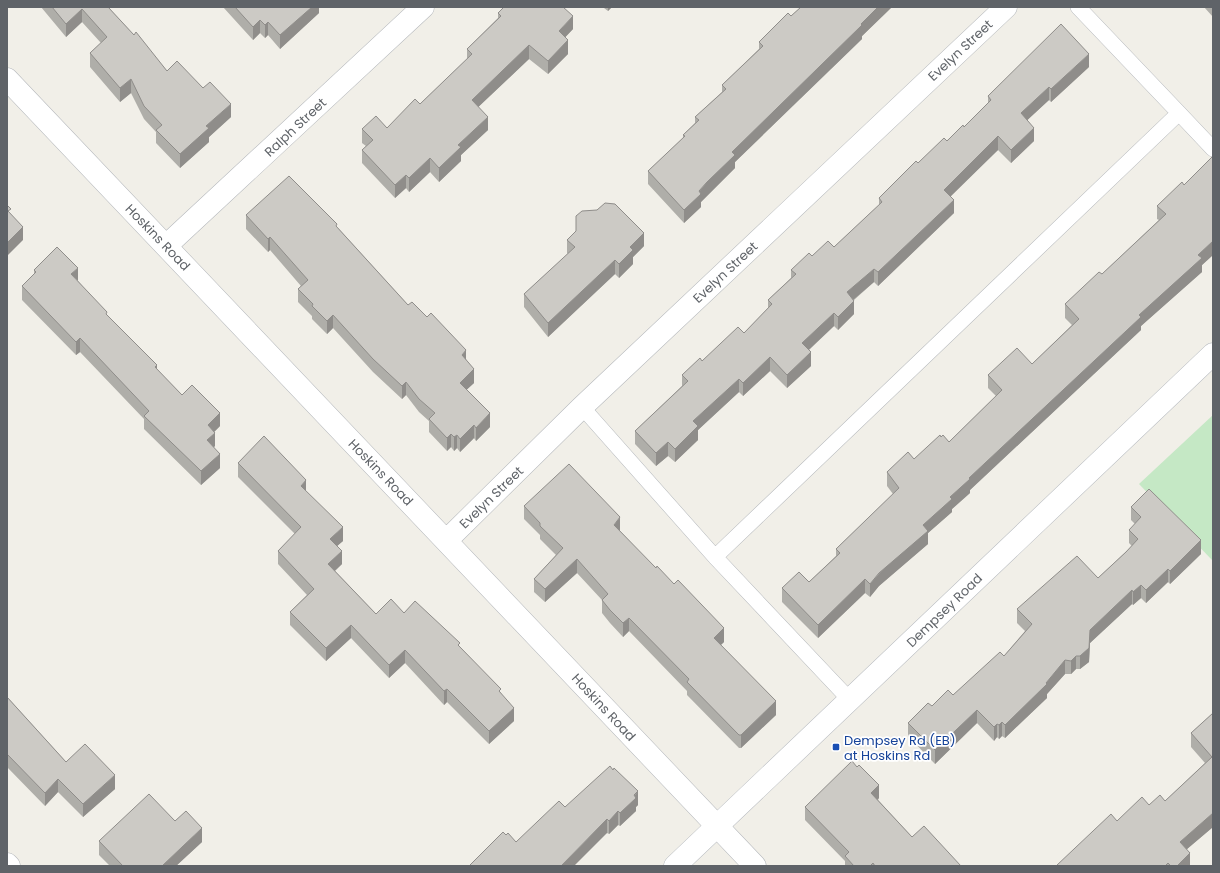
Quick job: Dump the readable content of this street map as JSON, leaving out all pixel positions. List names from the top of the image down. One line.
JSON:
{"streets":{"street":["Evelyn Street","Ralph Street","Hoskins Road","Dempsey Road"]},"crossings":[["Evelyn Street","Hoskins Road"],["Ralph Street","Hoskins Road"],["Hoskins Road","Dempsey Road"]],"places":{"transit":["Dempsey Rd (EB) at Hoskins Rd"]}}
